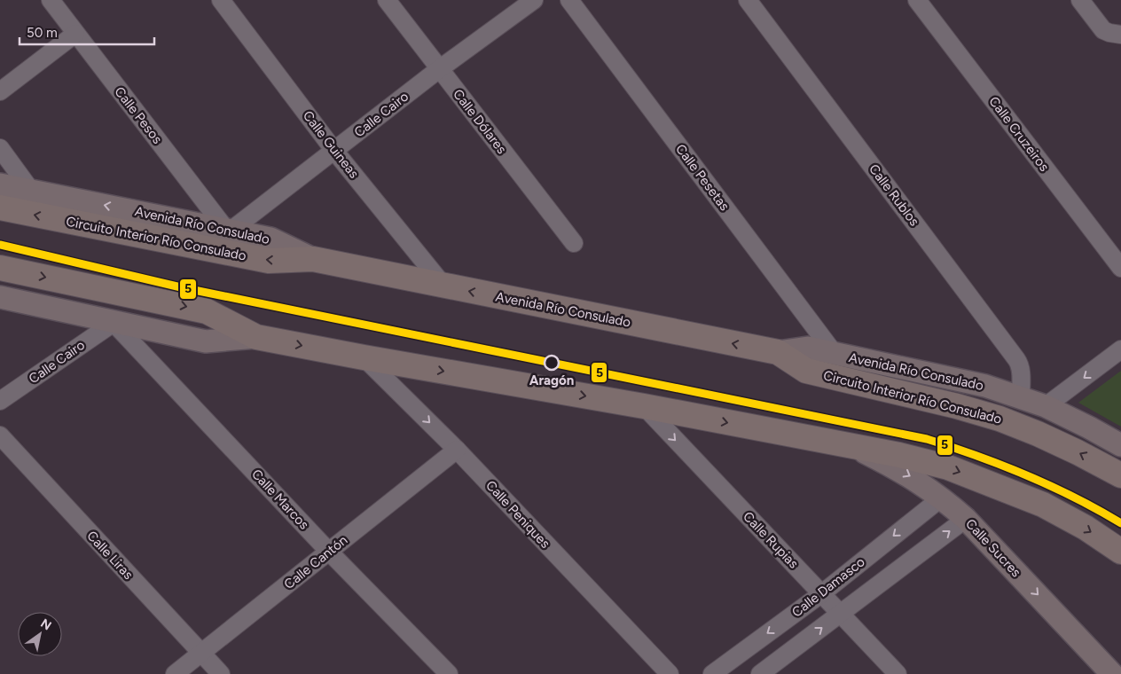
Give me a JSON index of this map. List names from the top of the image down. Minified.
{"streets":{"highway":["Avenida Río Consulado","Circuito Interior Río Consulado"],"main road":["Calle Sucres"],"street":["Calle Cairo","Calle Pesos","Calle Dólares","Calle Cruzeiros","Calle Guineas","Calle Pesetas","Calle Rublos","Calle Marcos","Calle Peniques","Calle Rupias","Calle Liras","Calle Cantón","Calle Damasco"]},"crossings":[["Calle Cairo","Calle Pesos"],["Calle Cairo","Calle Dólares"],["Calle Cairo","Calle Guineas"],["Calle Cairo","Avenida Río Consulado"],["Calle Cairo","Calle Marcos"],["Calle Pesos","Avenida Río Consulado"],["Calle Guineas","Avenida Río Consulado"],["Calle Pesetas","Avenida Río Consulado"],["Calle Rublos","Avenida Río Consulado"],["Avenida Río Consulado","Circuito Interior Río Consulado"],["Calle Marcos","Calle Cantón"],["Calle Peniques","Calle Cantón"],["Calle Rupias","Calle Damasco"],["Calle Sucres","Calle Damasco"],["Calle Liras","Calle Cantón"]],"one_way":["Calle Rupias","Calle Sucres"],"places":["Aragón"],"lines":["transit line 5"],"scale_bar":"50 m","north":"top right"}
